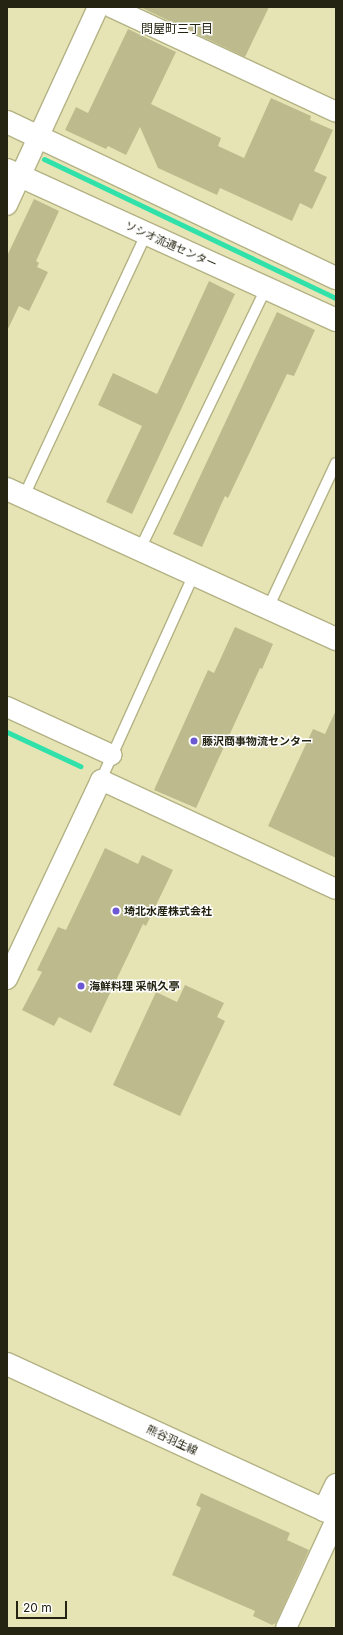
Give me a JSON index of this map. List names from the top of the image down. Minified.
{"streets":{"street":["ソシオ流通センター","熊谷羽生線"]},"districts":["問屋町三丁目"],"places":["藤沢商事物流センター","埼北水産株式会社","海鮮料理 采帆久亭"],"scale_bar":"20 m"}
